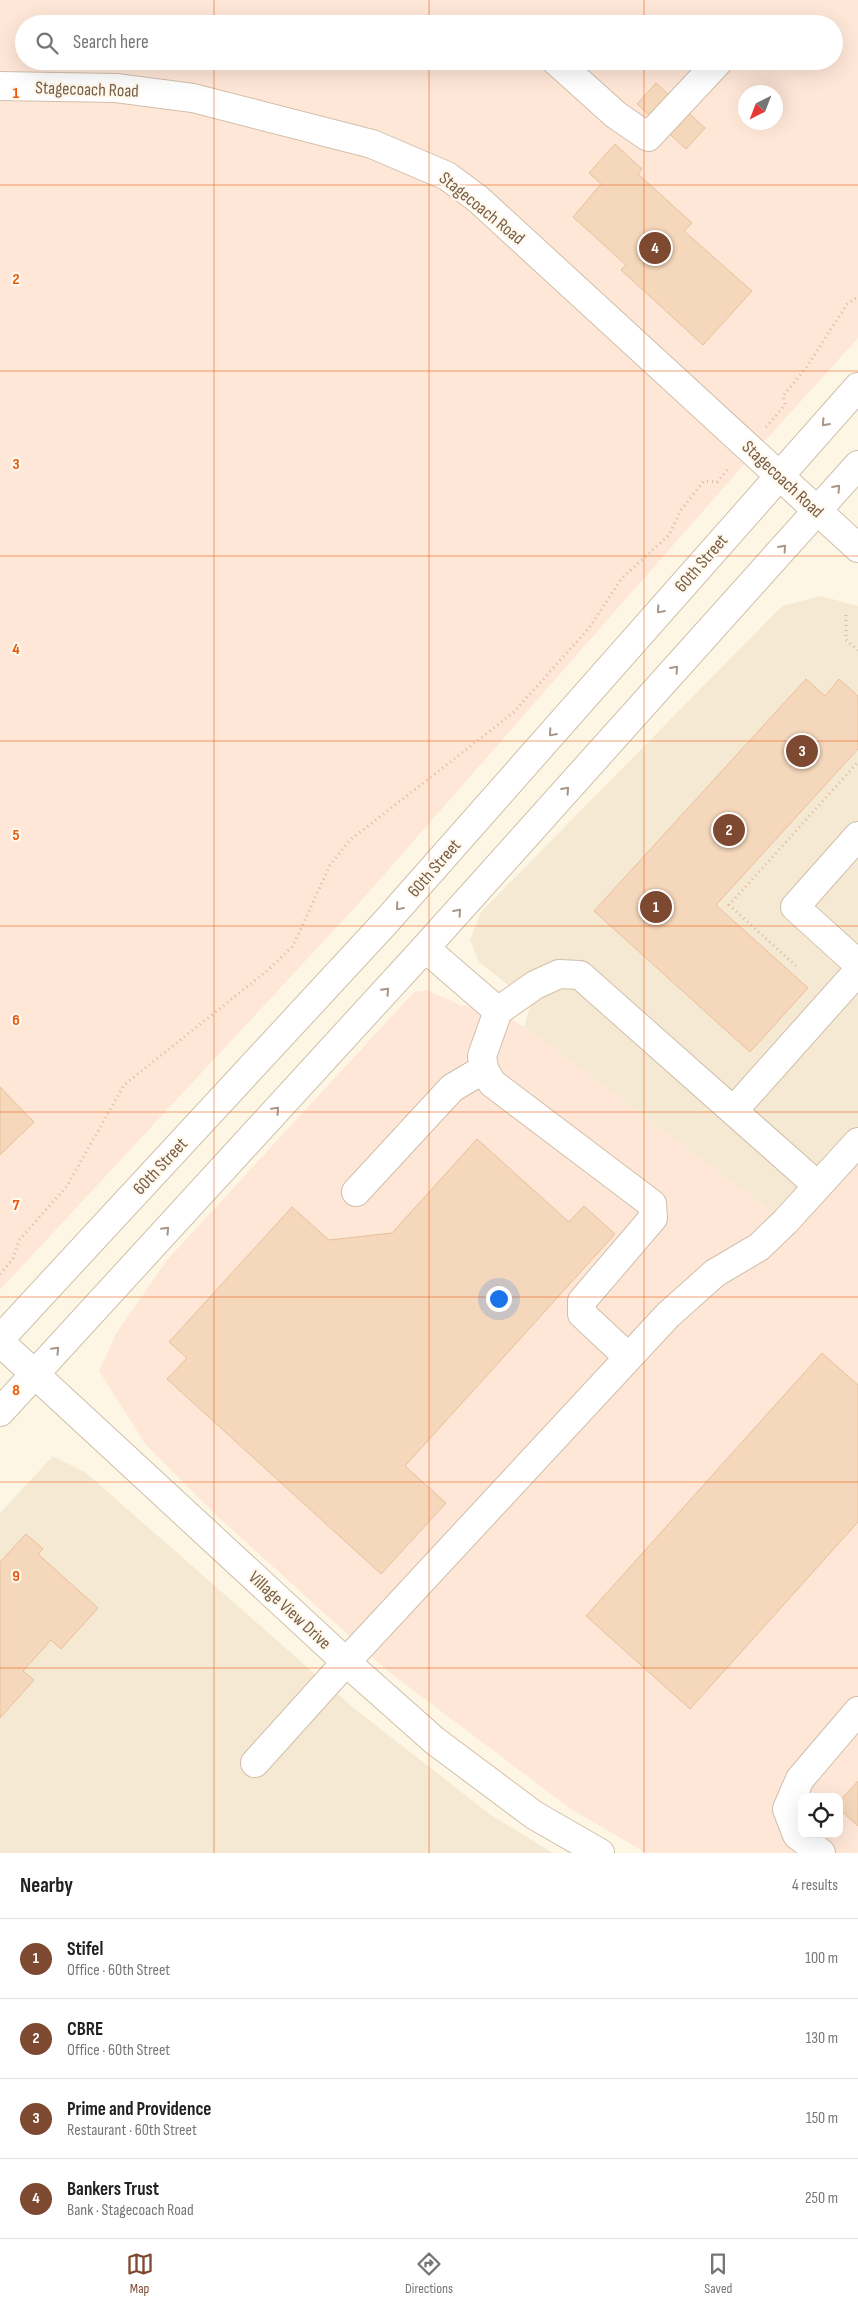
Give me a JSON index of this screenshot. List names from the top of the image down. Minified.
{"streets":{"street":["Stagecoach Road","60th Street","Village View Drive"]},"crossings":[["Stagecoach Road","60th Street"],["60th Street","Village View Drive"]],"north":"bottom left","page":{"search":"Search here","pins":["4","3","2","1"],"heading":["Nearby","4 results"],"list":[{"mark":"1","name":"Stifel","note":"Office · 60th Street","value":"100 m"},{"mark":"2","name":"CBRE","note":"Office · 60th Street","value":"130 m"},{"mark":"3","name":"Prime and Providence","note":"Restaurant · 60th Street","value":"150 m"},{"mark":"4","name":"Bankers Trust","note":"Bank · Stagecoach Road","value":"250 m"}],"nav":["Map","Directions","Saved"]},"grid":{"rows":["1","2","3","4","5","6","7","8","9"]}}
